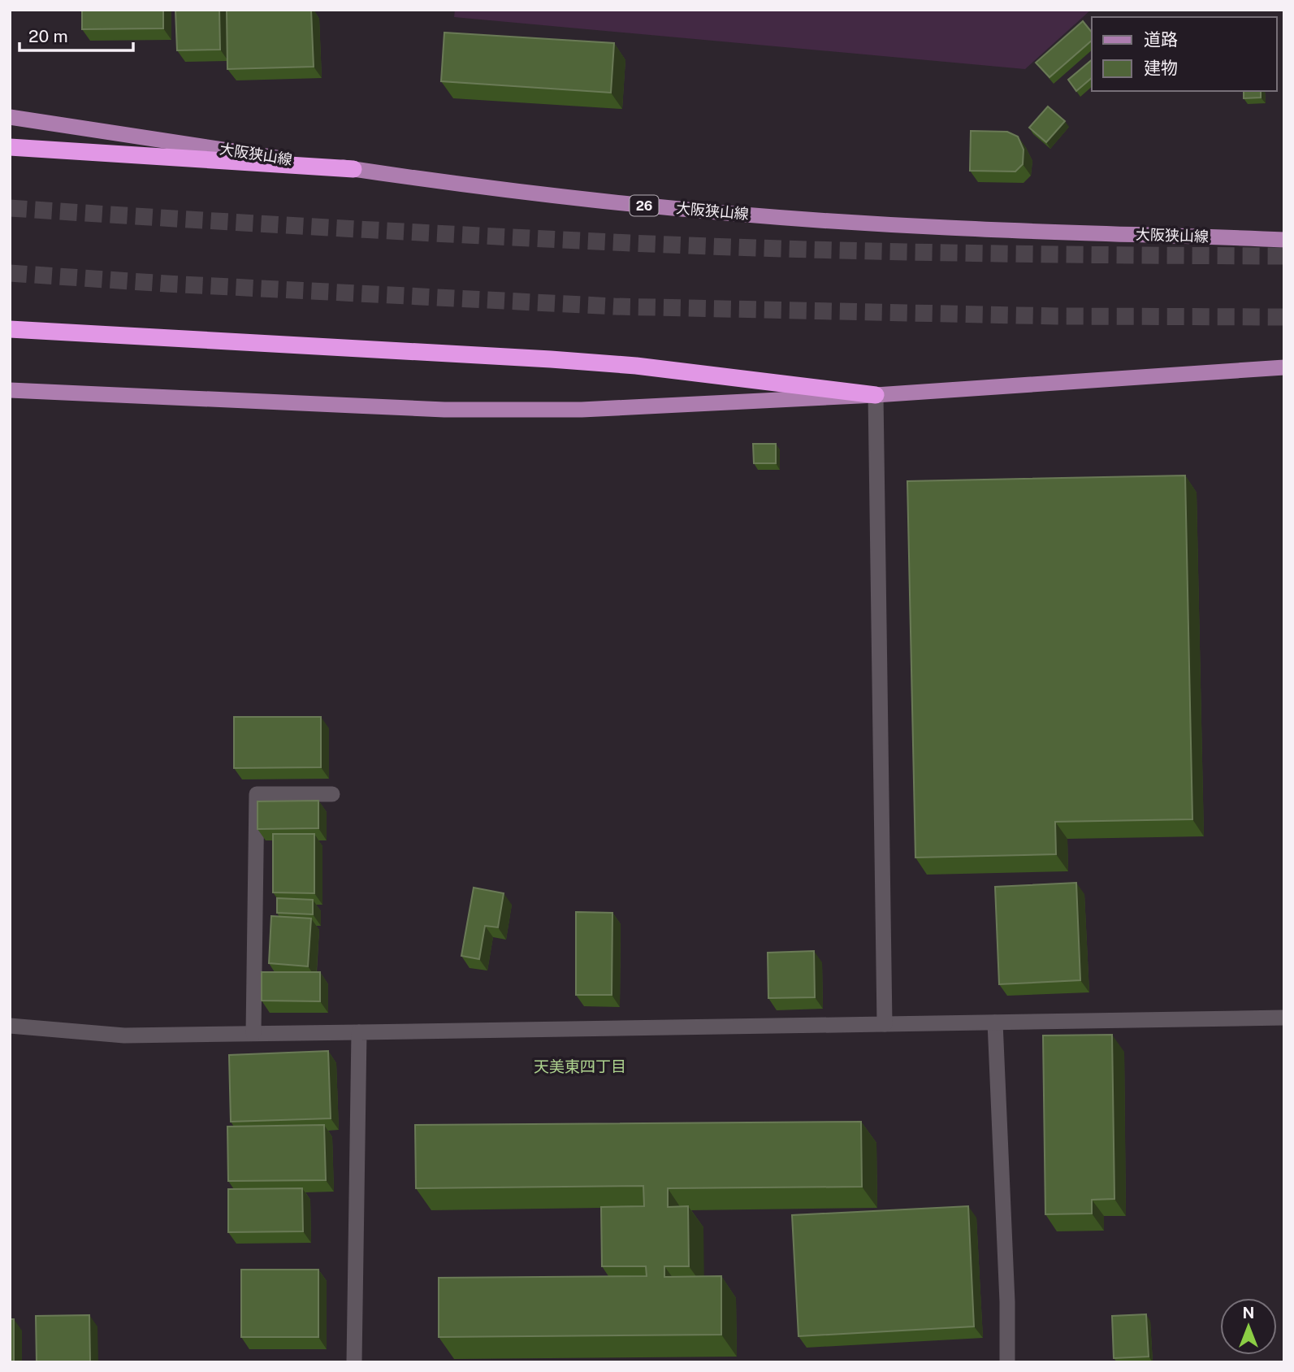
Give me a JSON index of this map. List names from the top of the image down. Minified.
{"streets":{"main road":["大阪狭山線","26"]},"districts":["天美東四丁目"],"legend":["道路","建物"],"scale_bar":"20 m","north":"top"}
